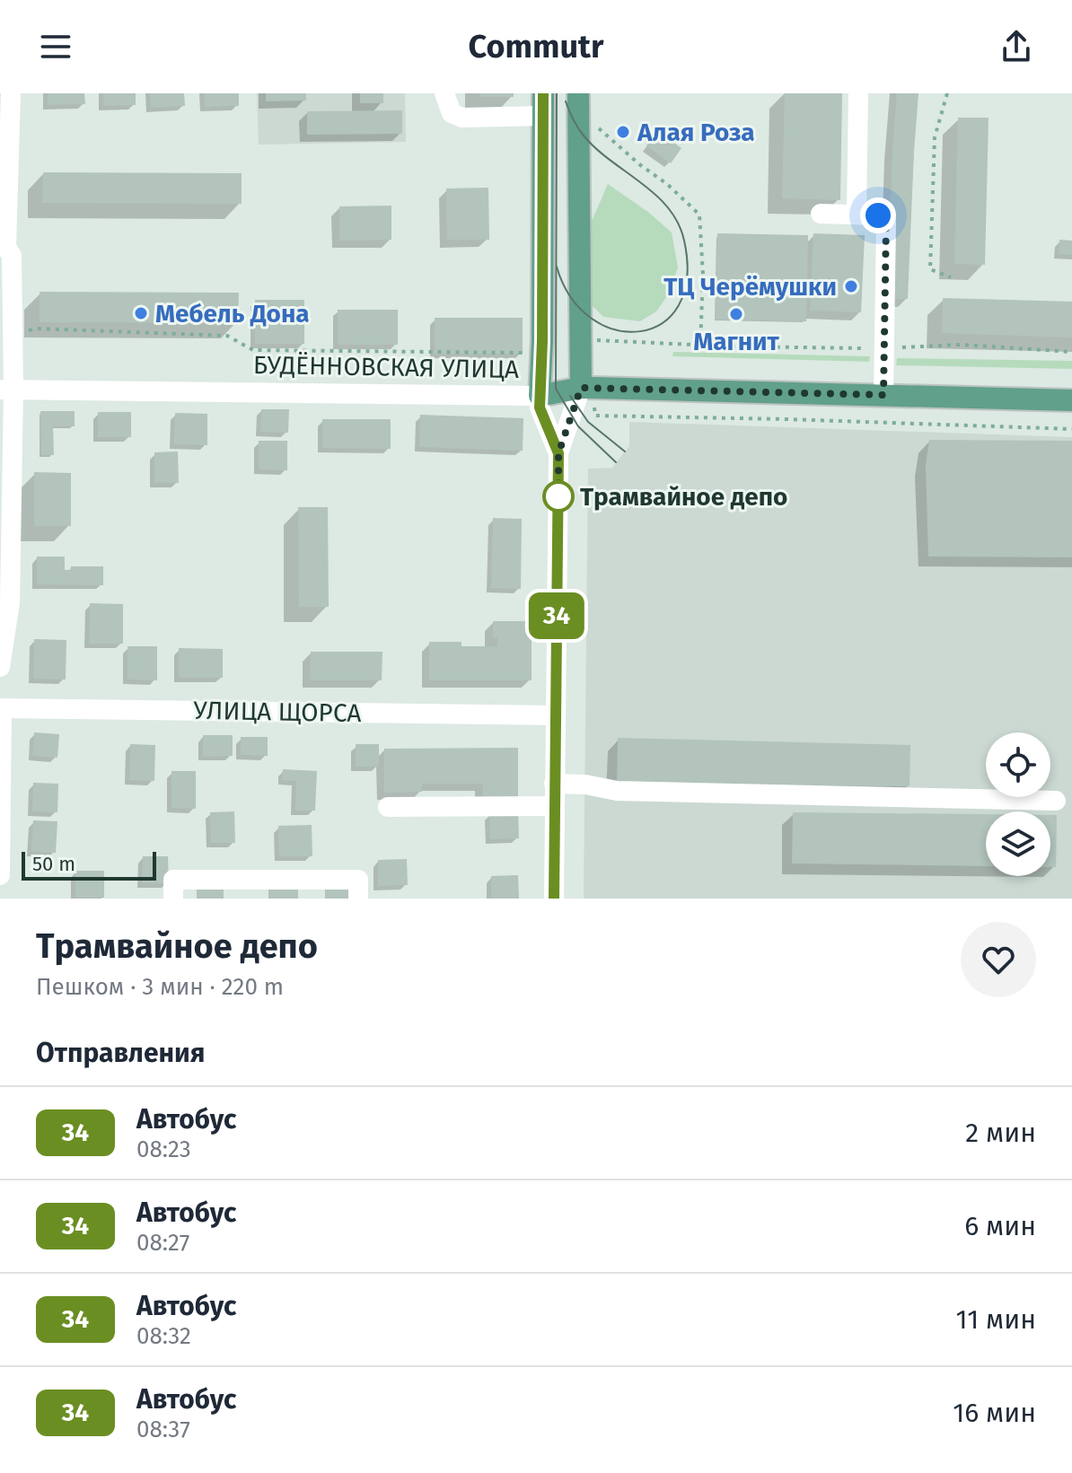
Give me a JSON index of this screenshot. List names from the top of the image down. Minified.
{"streets":{"main road":["БУДЁННОВСКАЯ УЛИЦА"],"street":["УЛИЦА ЩОРСА"]},"places":["Алая Роза","ТЦ Черёмушки","Мебель Дона","Магнит","Трамвайное депо"],"lines":["bus line 34"],"scale_bar":"50 m","page":{"header":"Commutr","on_map":"34","scale":"50 m","heading":[["Трамвайное депо","Пешком · 3 мин · 220 m"],"Отправления"],"list":[{"mark":"34","name":"Автобус","note":"08:23","value":"2 мин"},{"mark":"34","name":"Автобус","note":"08:27","value":"6 мин"},{"mark":"34","name":"Автобус","note":"08:32","value":"11 мин"},{"mark":"34","name":"Автобус","note":"08:37","value":"16 мин"}]}}
